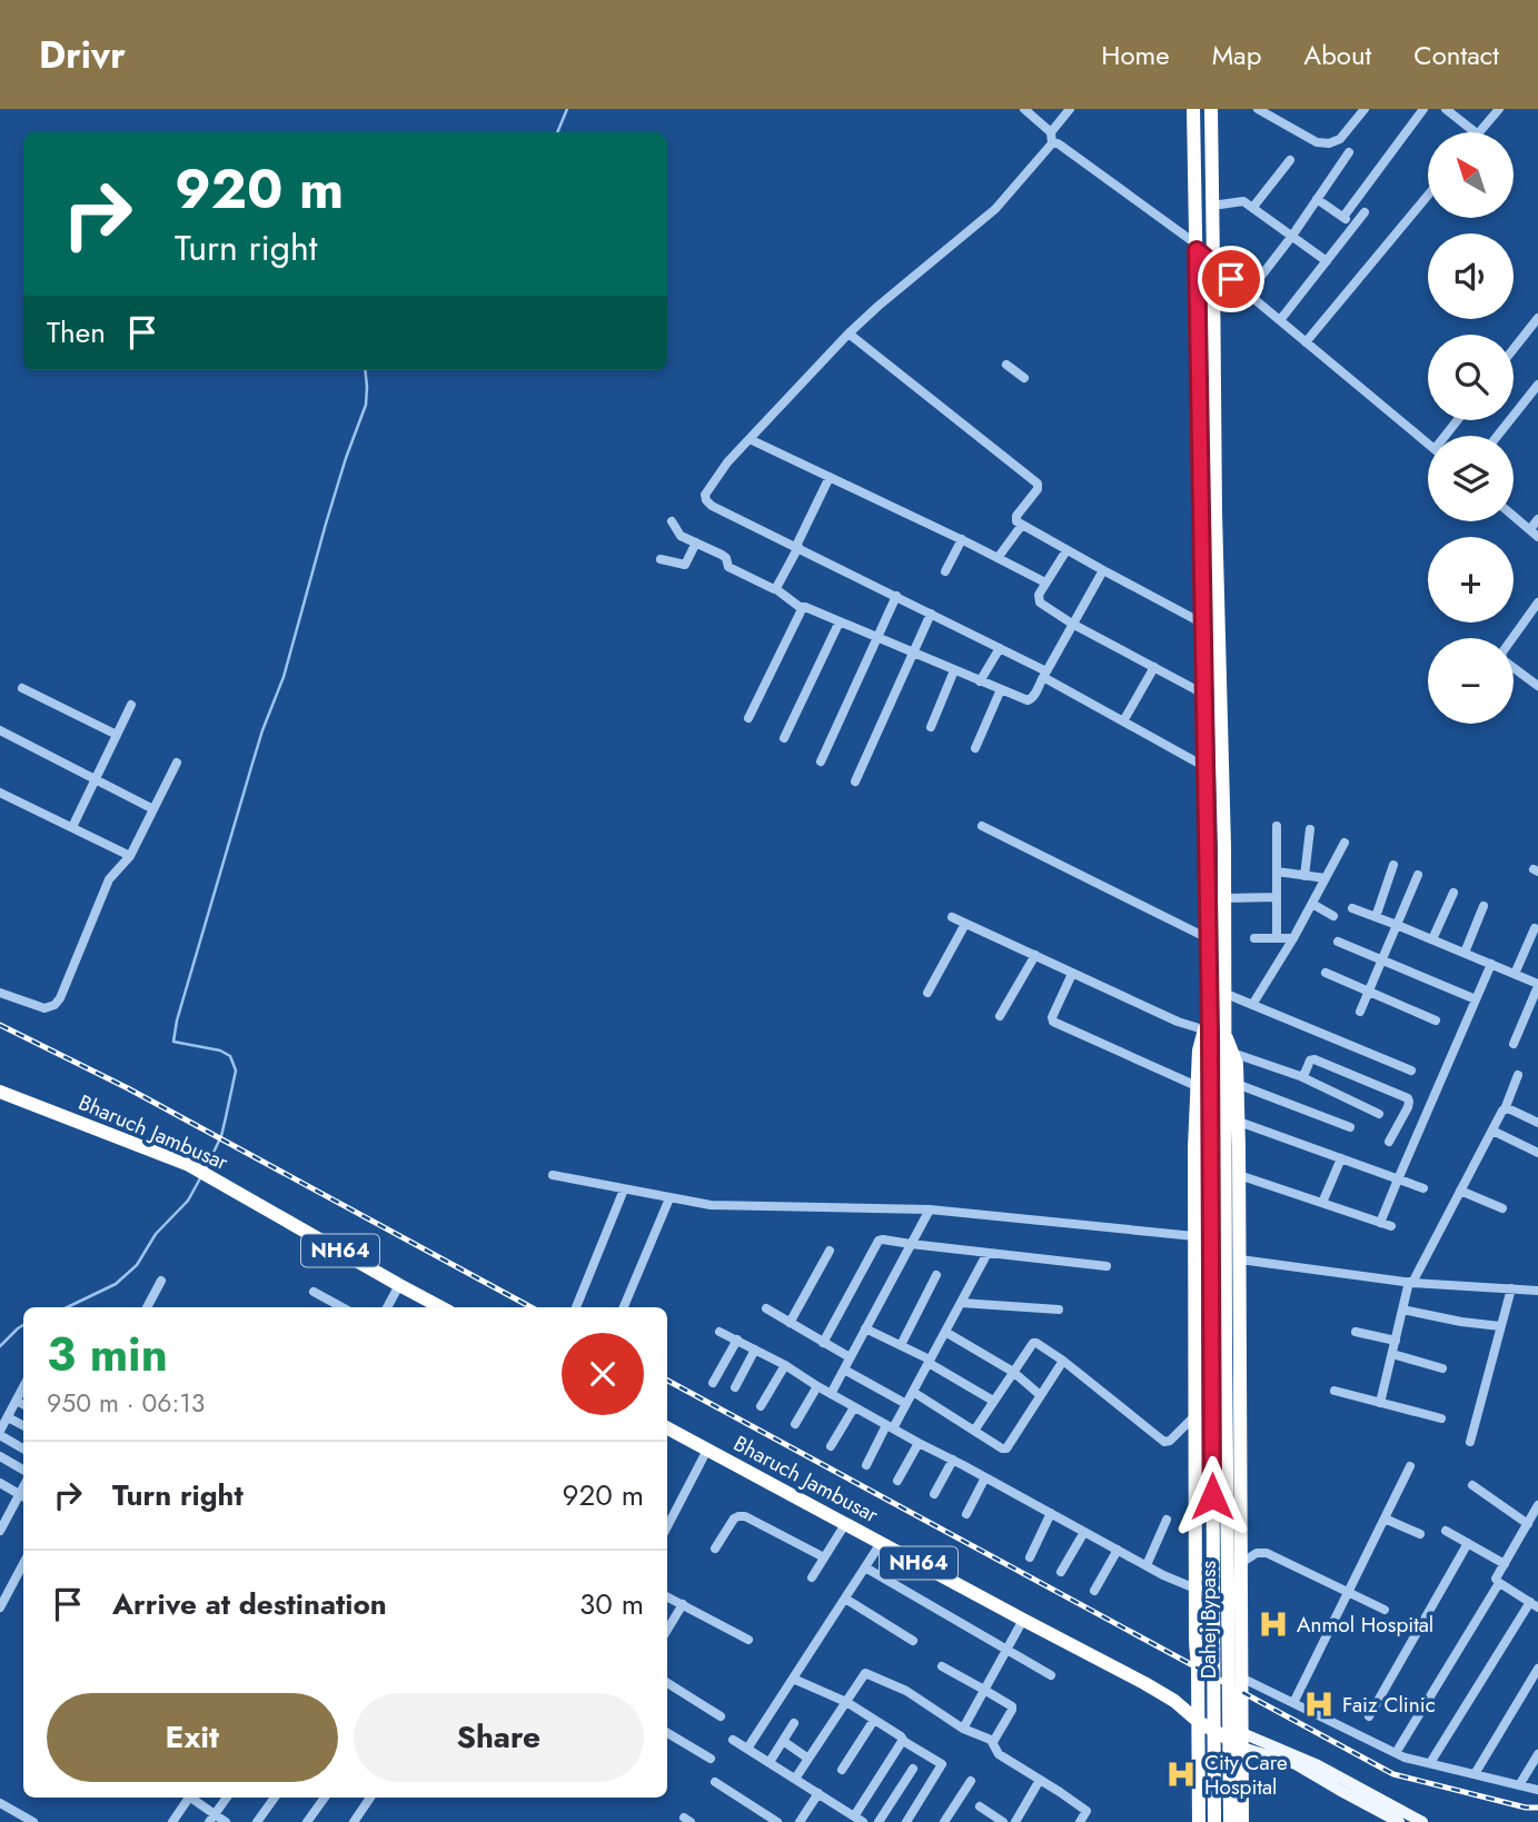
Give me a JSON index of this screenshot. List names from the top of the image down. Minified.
{"streets":{"highway":["Bharuch Jambusar","NH64","Dahej Bypass"]},"places":{"hospital":["Anmol Hospital","Faiz Clinic","City Care Hospital"]},"north":"top left","page":{"header":"Drivr","nav":["Home","Map","About","Contact"],"map_buttons":["+","−"],"turn":["920 m","Turn right"],"then":"Then","heading":["3 min","950 m · 06:13"],"list":[{"name":"Turn right","value":"920 m"},{"name":"Arrive at destination","value":"30 m"}],"buttons":["Exit","Share"]}}
